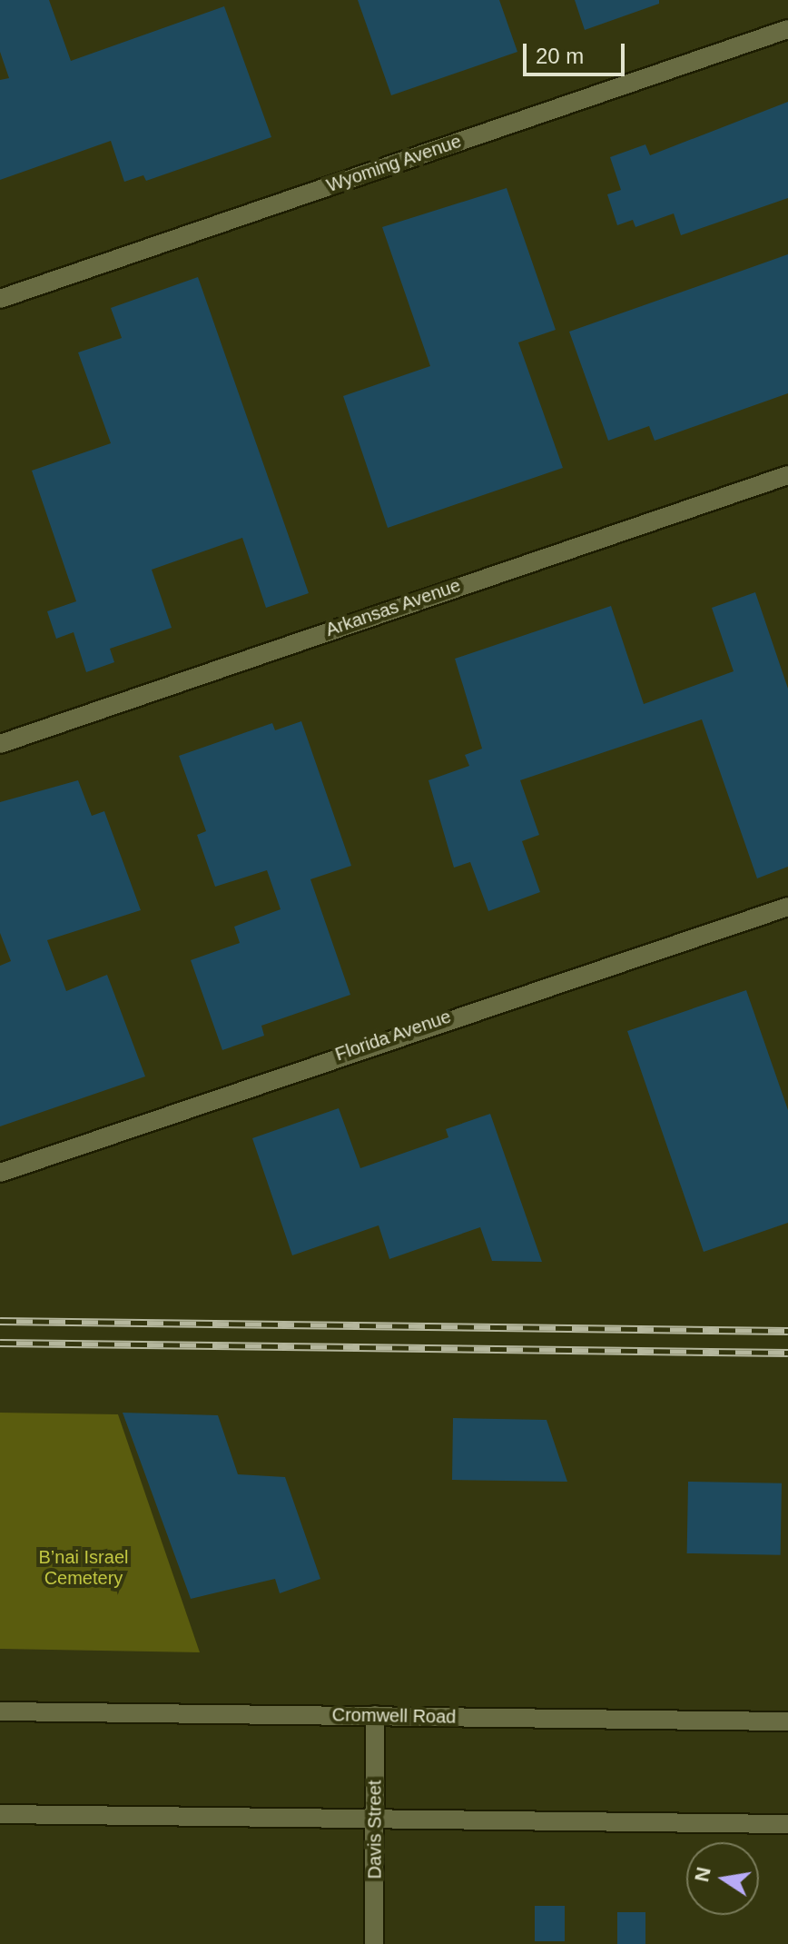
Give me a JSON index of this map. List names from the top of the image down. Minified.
{"streets":{"street":["Wyoming Avenue","Arkansas Avenue","Florida Avenue","Cromwell Road","Davis Street"]},"crossings":[["Cromwell Road","Davis Street"]],"parks":["B’nai Israel Cemetery"],"scale_bar":"20 m","north":"left"}
